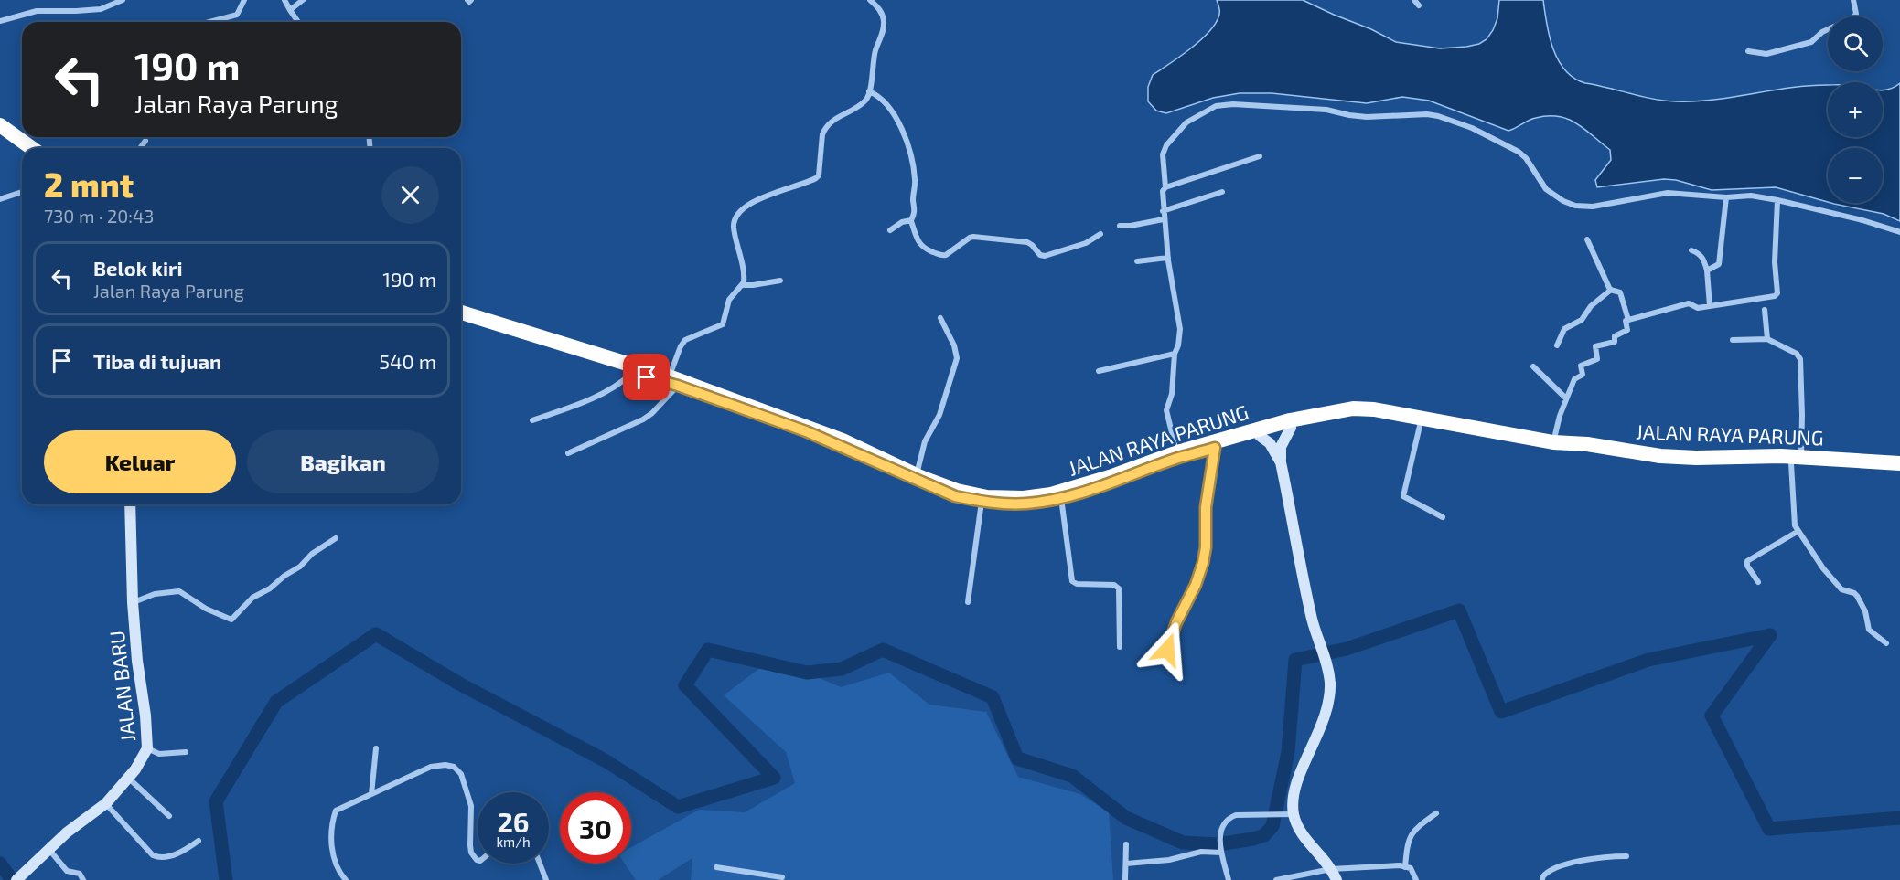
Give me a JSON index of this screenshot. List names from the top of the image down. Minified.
{"streets":{"highway":["JALAN RAYA PARUNG"],"street":["JALAN BARU"]},"page":{"map_buttons":["+","−"],"turn":["190 m","Jalan Raya Parung"],"heading":["2 mnt","730 m · 20:43"],"list":[{"name":"Belok kiri","note":"Jalan Raya Parung","value":"190 m"},{"name":"Tiba di tujuan","value":"540 m"}],"buttons":["Keluar","Bagikan"],"speed":"26 km/h","limit":"30"}}
